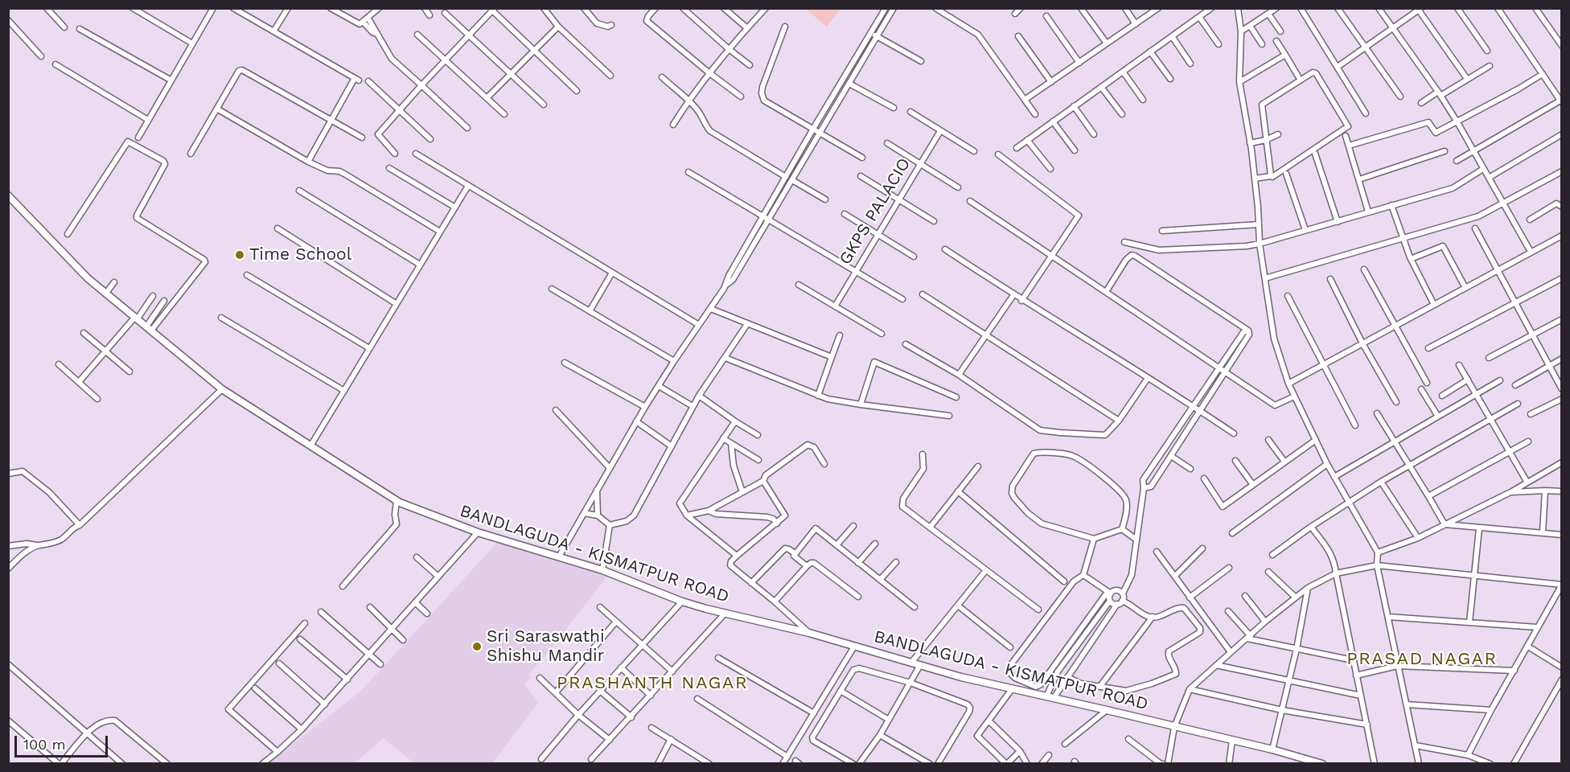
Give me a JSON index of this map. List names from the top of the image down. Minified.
{"streets":{"street":["GKPS PALACIO","BANDLAGUDA - KISMATPUR ROAD"]},"districts":["PRASAD NAGAR","PRASHANTH NAGAR"],"places":["Time School","Sri Saraswathi Shishu Mandir"],"scale_bar":"100 m"}
